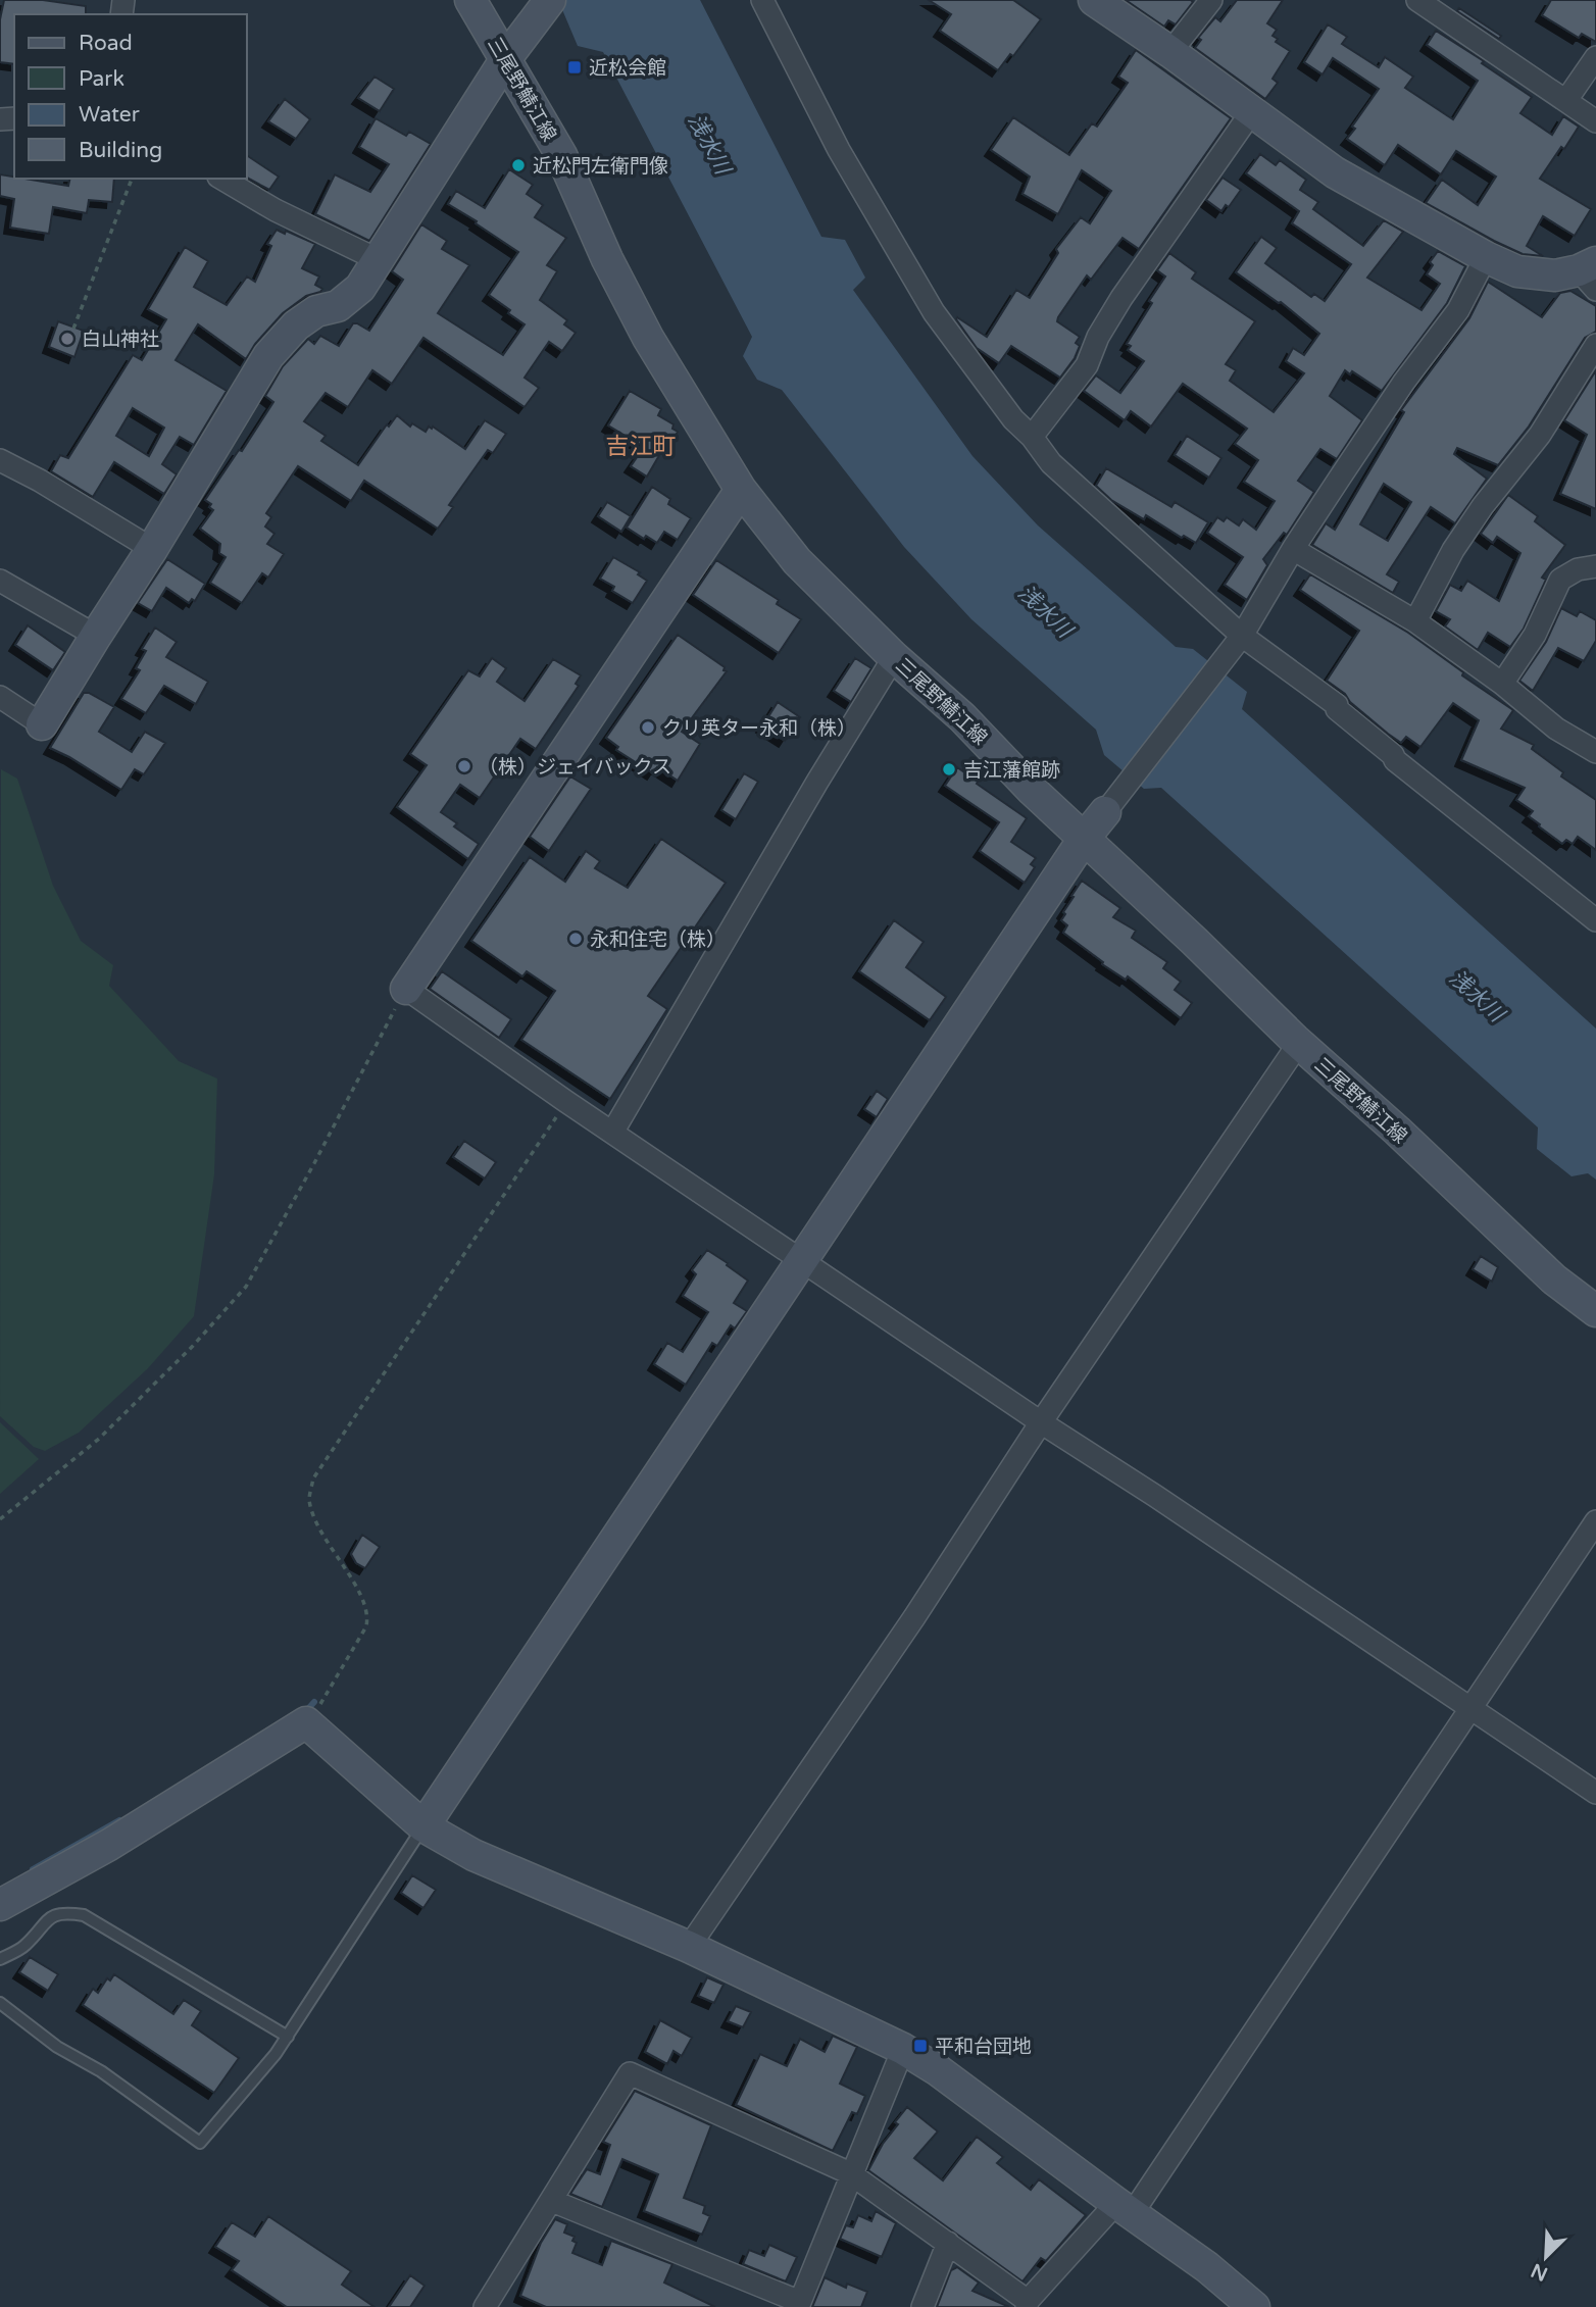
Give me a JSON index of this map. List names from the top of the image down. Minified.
{"streets":{"street":["三尾野鯖江線"]},"districts":["吉江町"],"water":["浅水川"],"places":{"transit":["近松会館","平和台団地"],"other":["近松門左衛門像","白山神社","クリ英ター永和（株）","（株）ジェイバックス","吉江藩館跡","永和住宅（株）"]},"legend":["Road","Park","Water","Building"],"north":"bottom left"}
